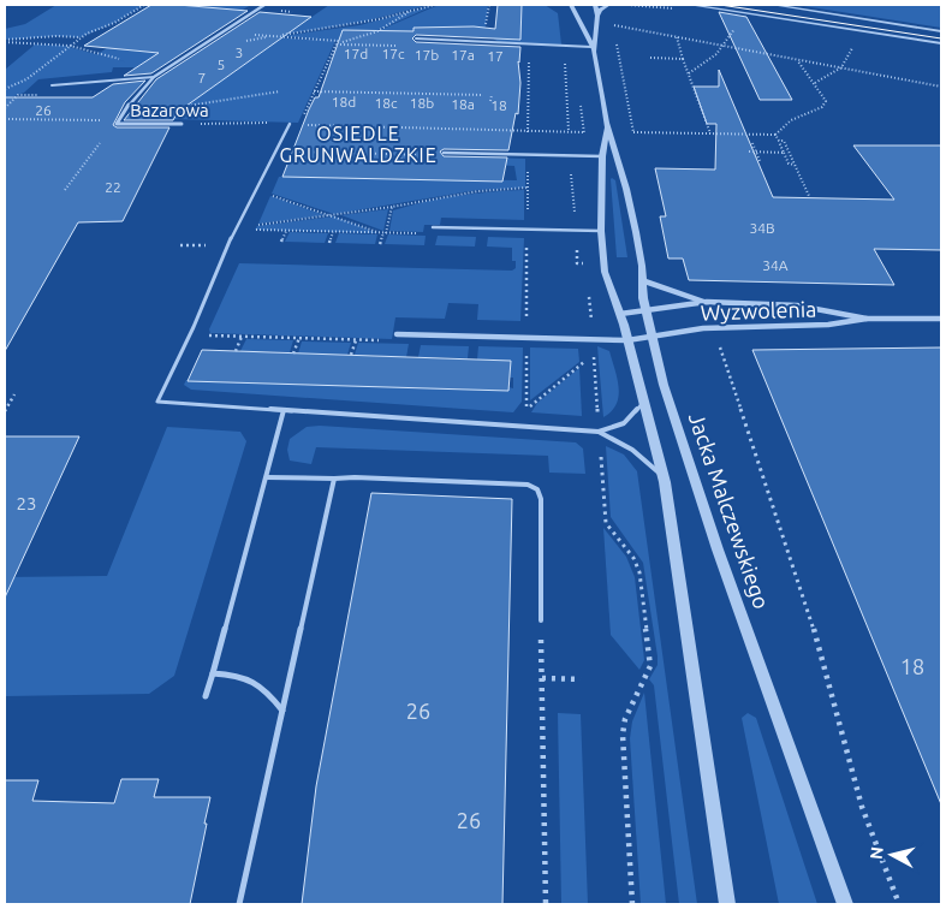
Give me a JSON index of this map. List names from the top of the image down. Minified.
{"streets":{"street":["Bazarowa","Wyzwolenia","Jacka Malczewskiego"]},"crossings":[["Wyzwolenia","Jacka Malczewskiego"]],"districts":["OSIEDLE GRUNWALDZKIE"],"house_numbers":["3","17d","17c","17b","17a","17","5","7","18d","18c","18b","18a","18","26","22","34B","34A","23","18","26","26"],"north":"left"}
